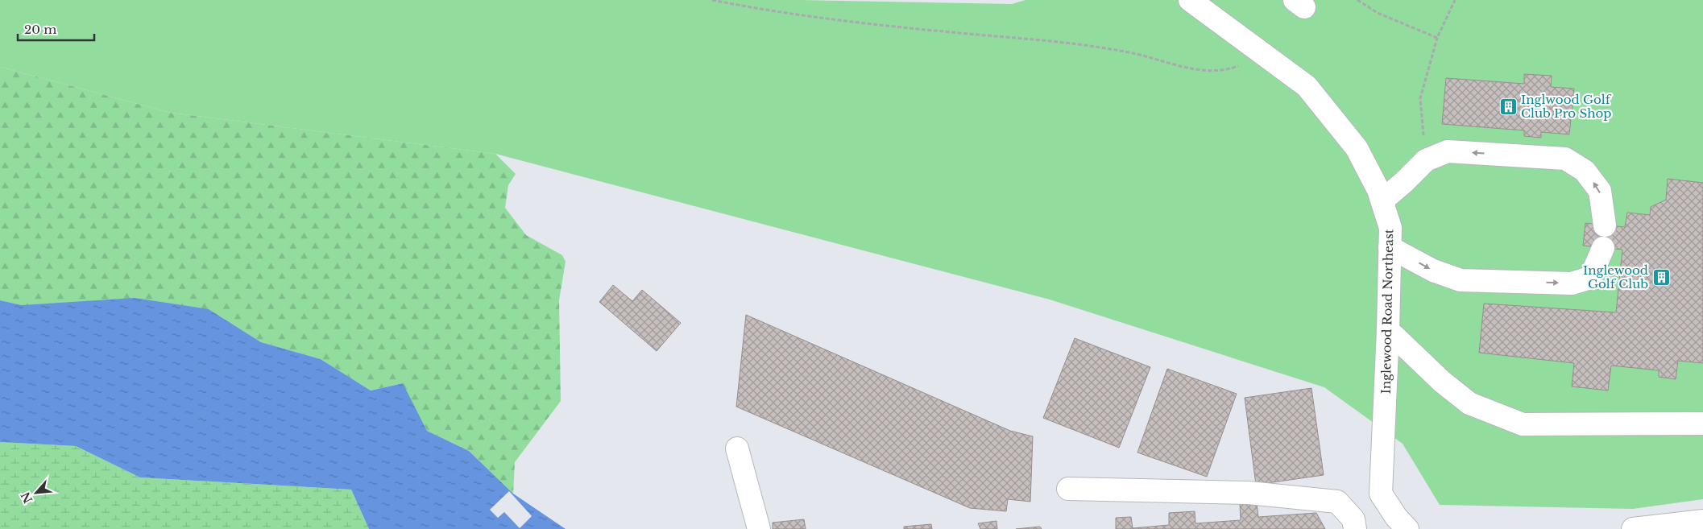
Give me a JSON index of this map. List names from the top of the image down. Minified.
{"streets":{"street":["Inglewood Road Northeast"]},"places":{"building":["Inglwood Golf Club Pro Shop","Inglewood Golf Club"]},"scale_bar":"20 m","north":"bottom left"}
